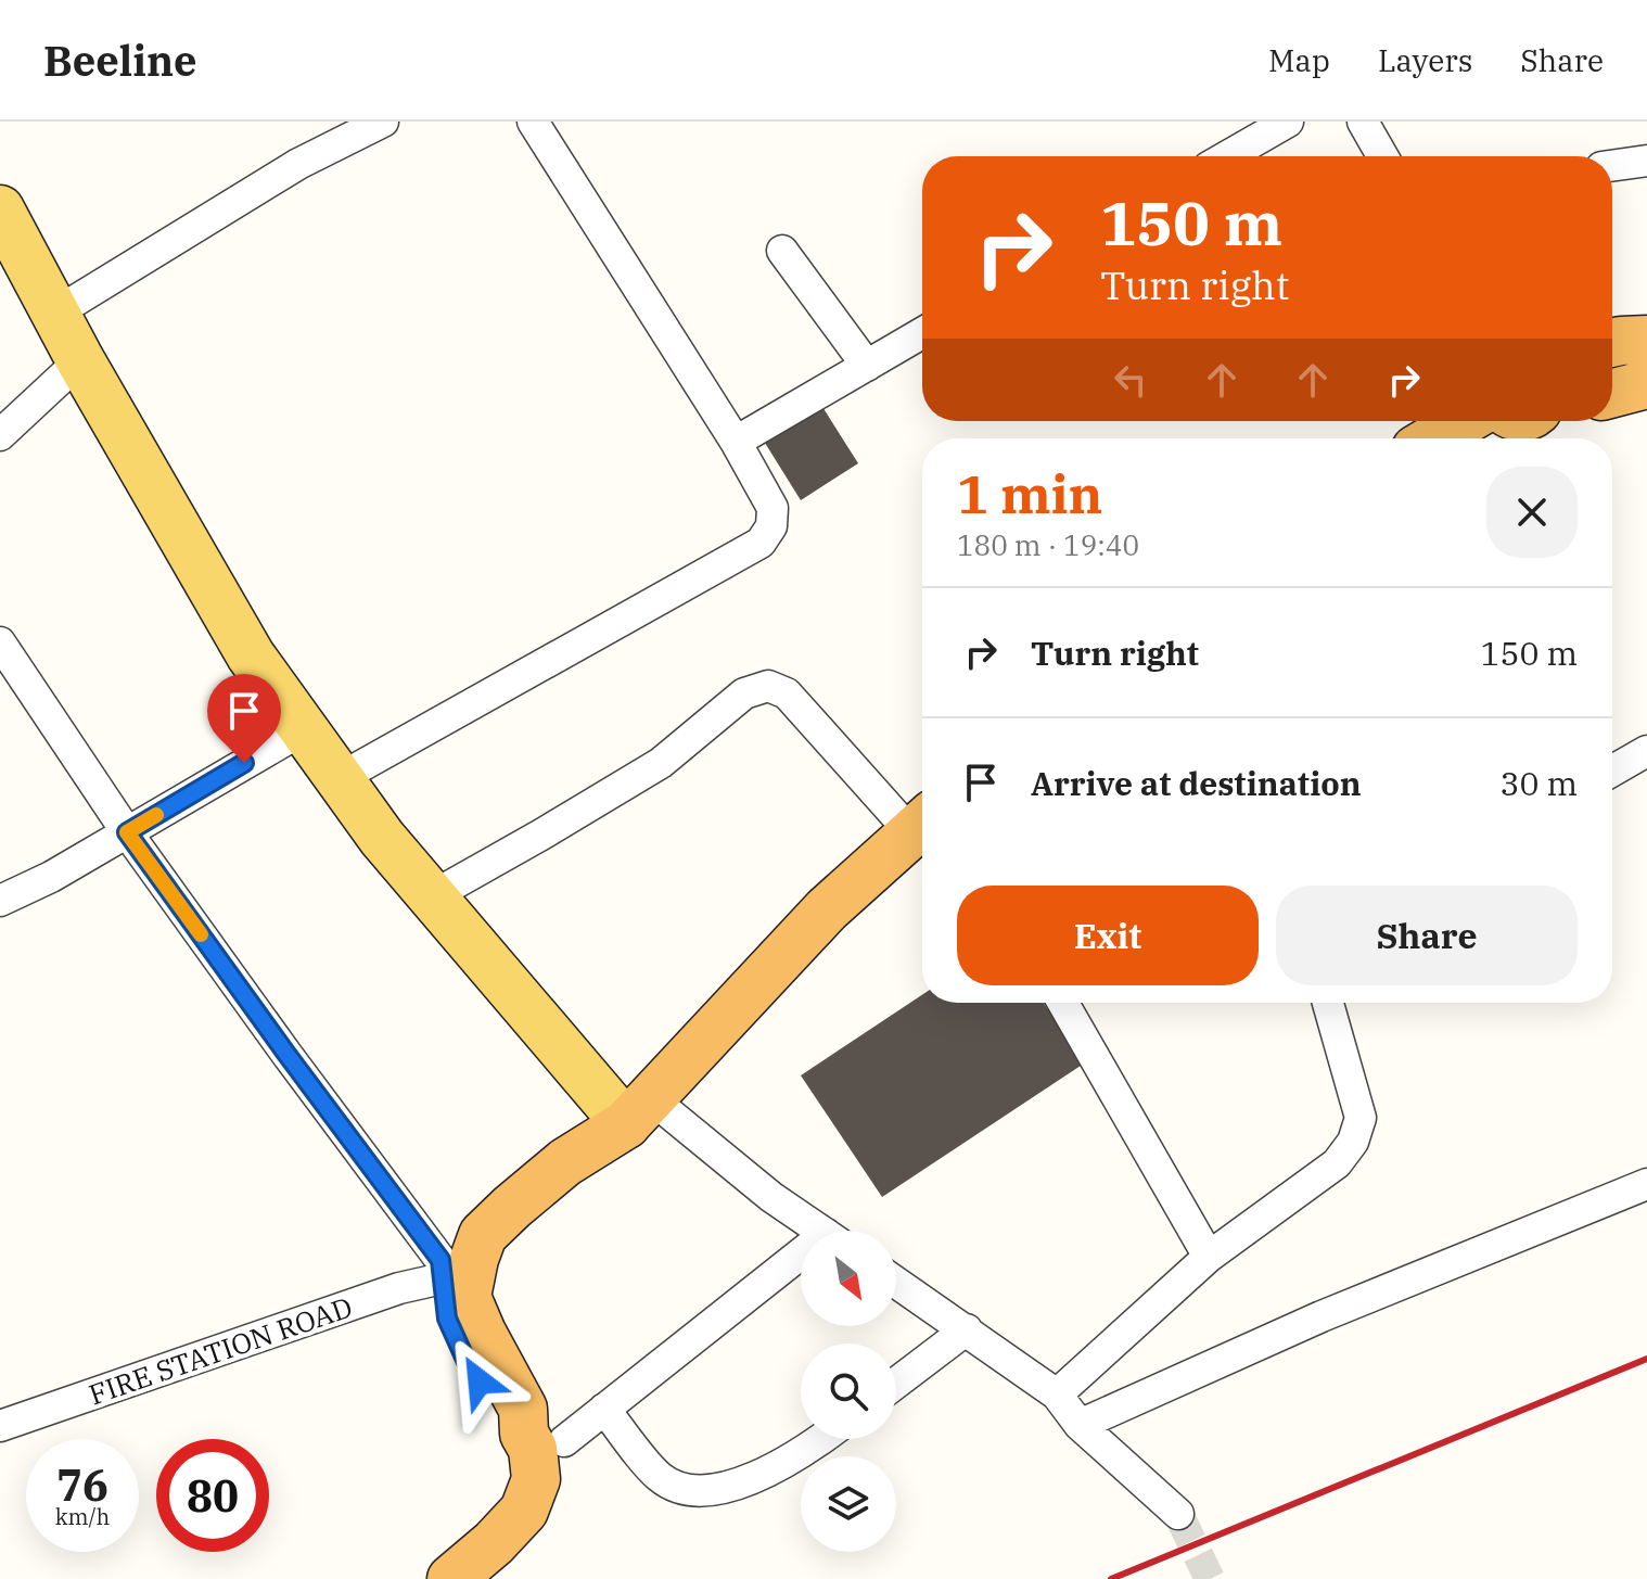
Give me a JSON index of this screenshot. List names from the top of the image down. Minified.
{"streets":{"street":["FIRE STATION ROAD"]},"north":"bottom right","page":{"header":"Beeline","nav":["Map","Layers","Share"],"turn":["150 m","Turn right"],"heading":["1 min","180 m · 19:40"],"list":[{"name":"Turn right","value":"150 m"},{"name":"Arrive at destination","value":"30 m"}],"buttons":["Exit","Share"],"speed":"76 km/h","limit":"80"}}
